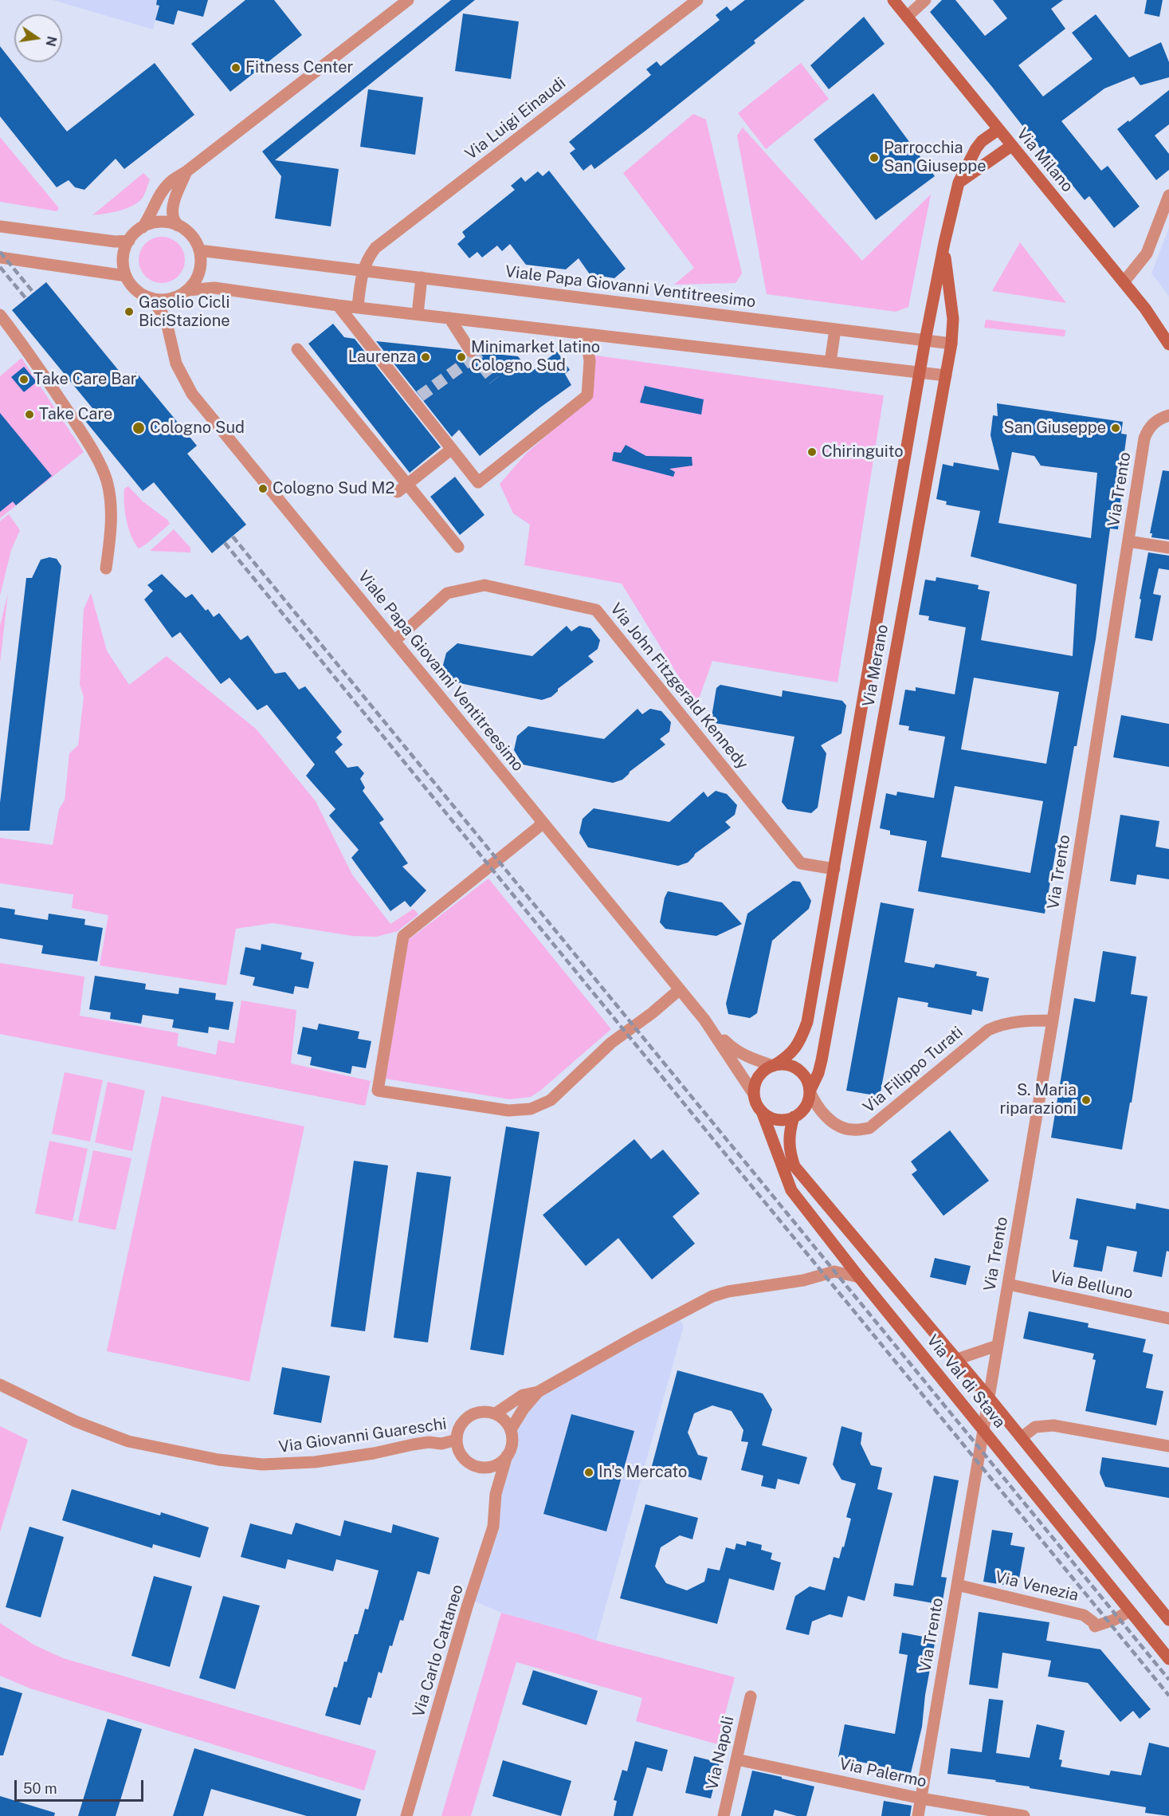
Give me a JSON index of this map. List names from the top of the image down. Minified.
{"streets":{"street":["Via Luigi Einaudi","Via Milano","Viale Papa Giovanni Ventitreesimo","Via Trento","Via Merano","Via John Fitzgerald Kennedy","Via Filippo Turati","Via Belluno","Via Val di Stava","Via Giovanni Guareschi","Via Venezia","Via Carlo Cattaneo","Via Napoli","Via Palermo"]},"crossings":[["Via Luigi Einaudi","Viale Papa Giovanni Ventitreesimo"],["Via Milano","Via Merano"],["Viale Papa Giovanni Ventitreesimo","Via Merano"],["Viale Papa Giovanni Ventitreesimo","Via John Fitzgerald Kennedy"],["Viale Papa Giovanni Ventitreesimo","Via Filippo Turati"],["Viale Papa Giovanni Ventitreesimo","Via Val di Stava"],["Via Trento","Via Filippo Turati"],["Via Trento","Via Belluno"],["Via Trento","Via Val di Stava"],["Via Trento","Via Venezia"],["Via Trento","Via Palermo"],["Via Merano","Via John Fitzgerald Kennedy"],["Via Merano","Via Filippo Turati"],["Via Merano","Via Val di Stava"],["Via Filippo Turati","Via Val di Stava"],["Via Val di Stava","Via Venezia"],["Via Giovanni Guareschi","Via Carlo Cattaneo"],["Via Napoli","Via Palermo"]],"places":["Fitness Center","Parrocchia San Giuseppe","Gasolio Cicli BiciStazione","Laurenza","Minimarket latino Cologno Sud","Take Care Bar","Take Care","Cologno Sud","San Giuseppe","Chiringuito","Cologno Sud M2","S. Maria riparazioni","In's Mercato"],"scale_bar":"50 m","north":"right"}
